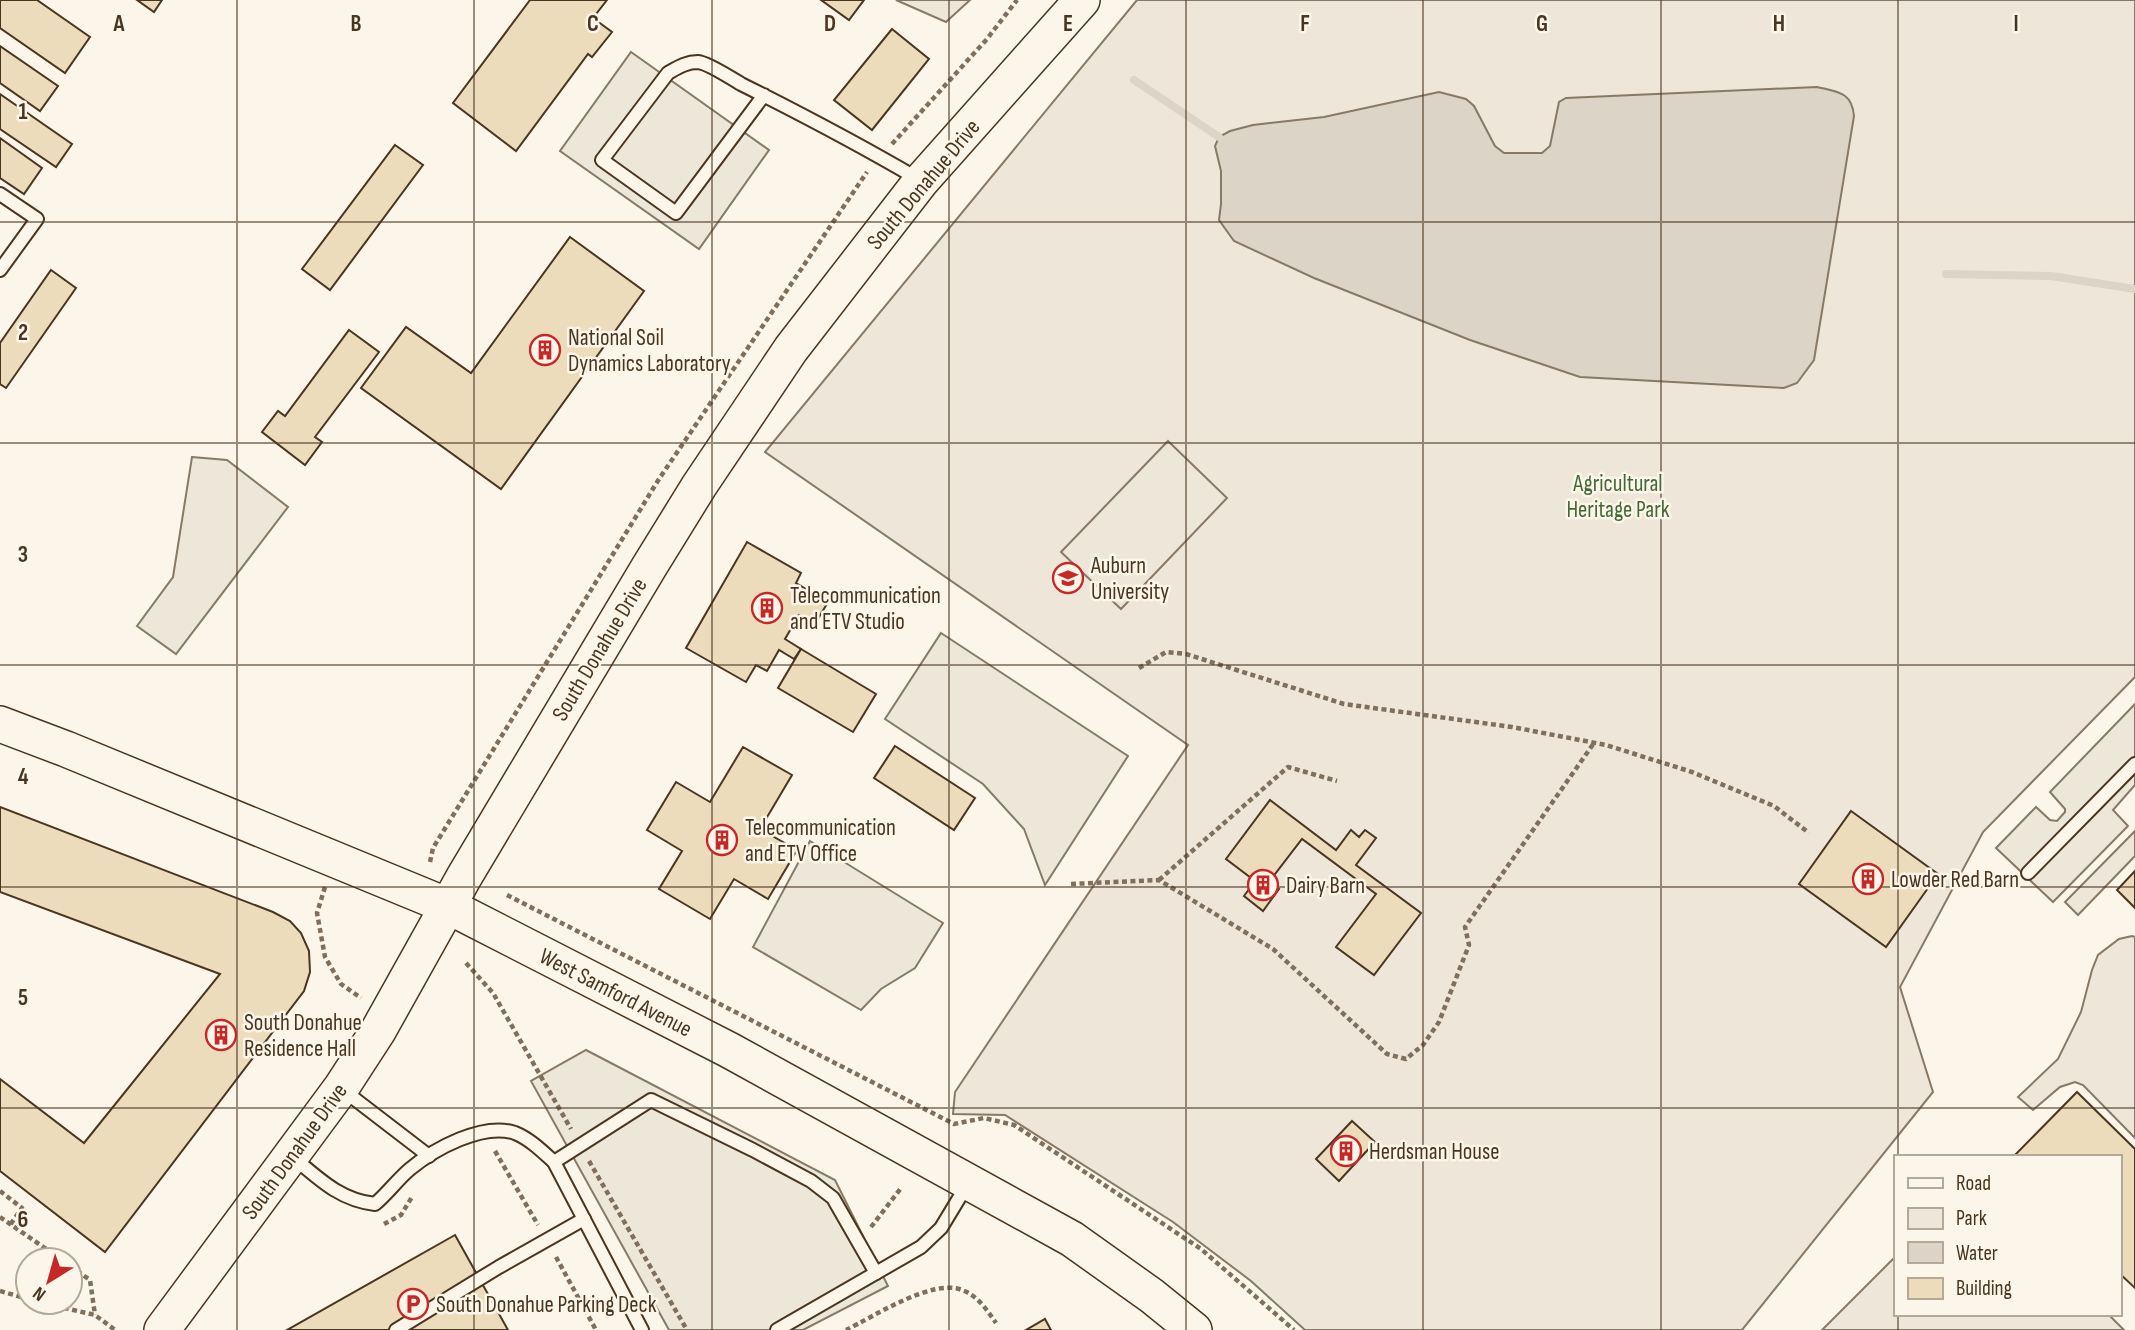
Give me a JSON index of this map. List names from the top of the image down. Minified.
{"streets":{"street":["South Donahue Drive","West Samford Avenue"]},"crossings":[["South Donahue Drive","West Samford Avenue"]],"parks":["Agricultural Heritage Park"],"places":{"building":["National Soil Dynamics Laboratory","Telecommunication and ETV Studio","Telecommunication and ETV Office","Lowder Red Barn","Dairy Barn","South Donahue Residence Hall","Herdsman House"],"school or university":["Auburn University"],"parking":["South Donahue Parking Deck"]},"legend":["Road","Park","Water","Building"],"north":"bottom left","grid":{"columns":["A","B","C","D","E","F","G","H","I"],"rows":["1","2","3","4","5","6"]}}
